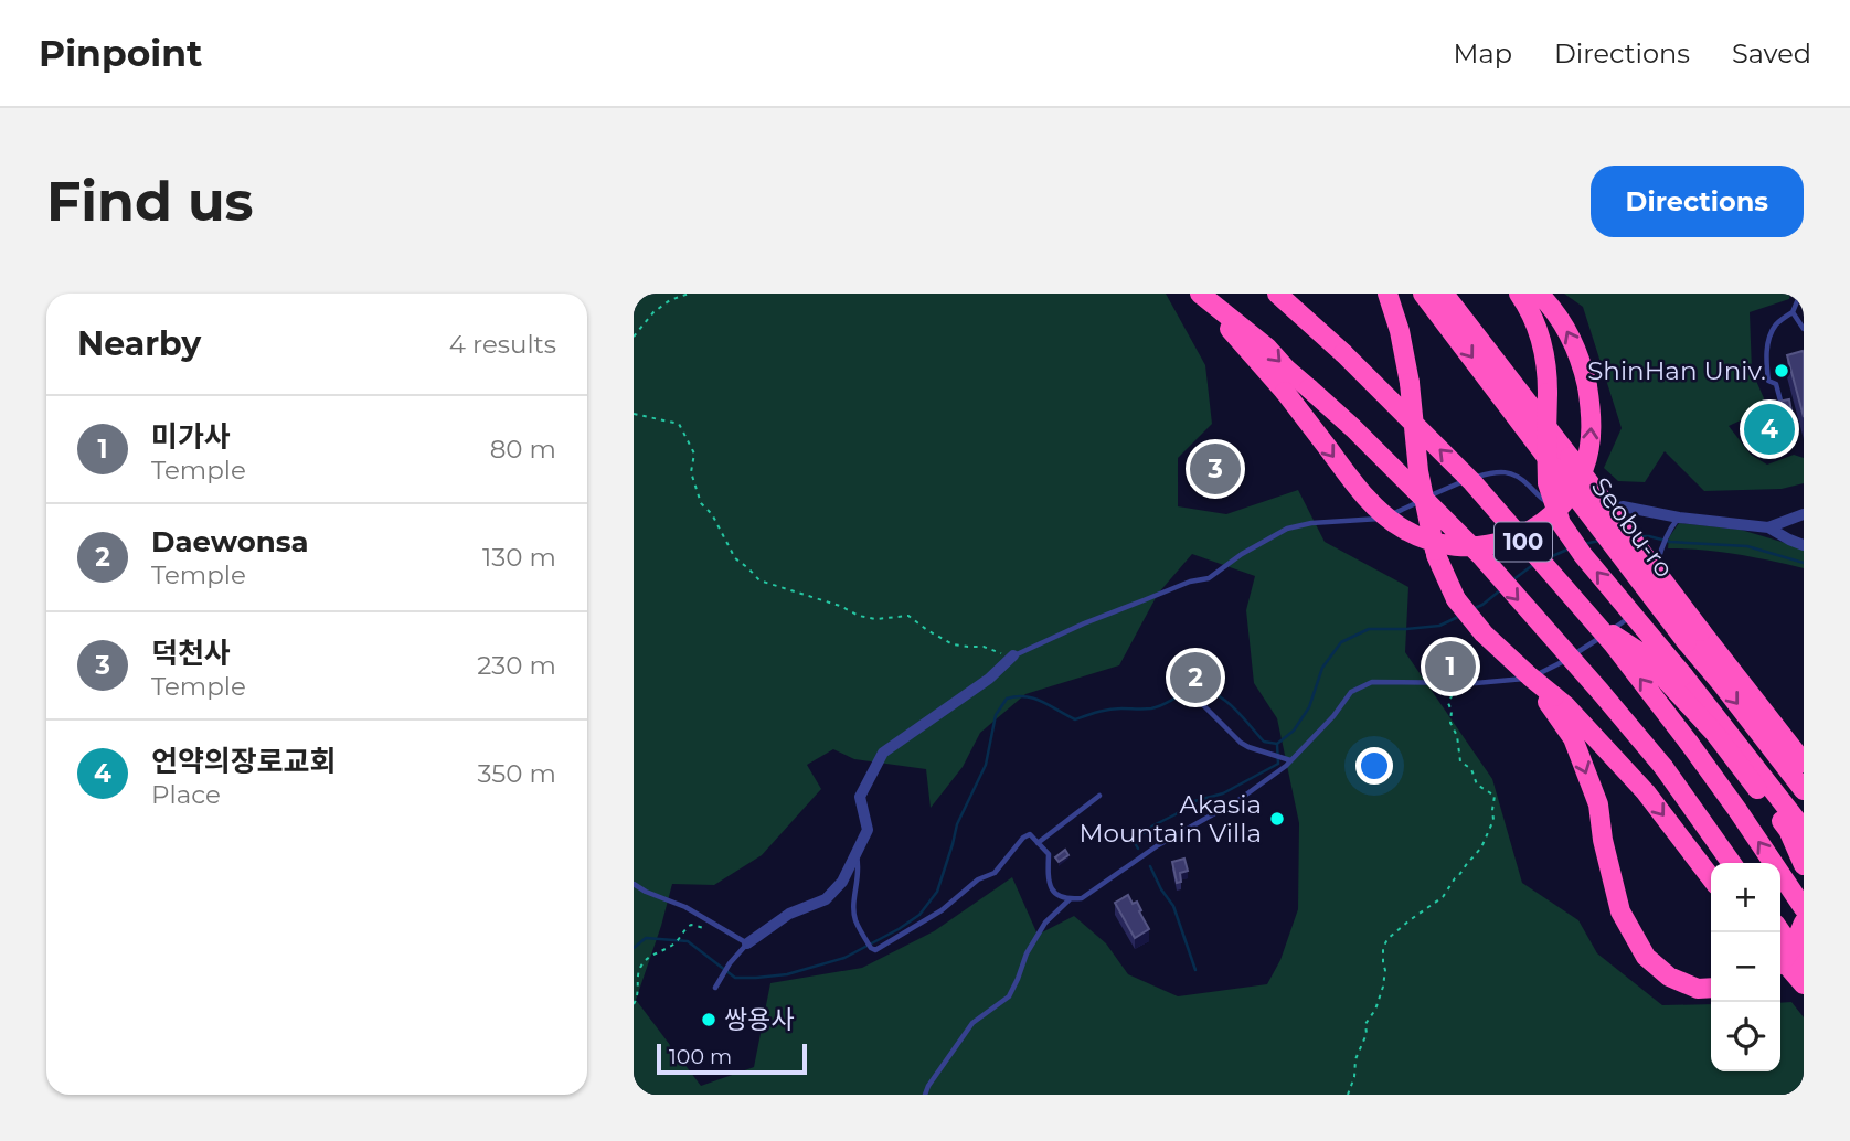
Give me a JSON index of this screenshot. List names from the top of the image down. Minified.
{"streets":{"highway":["Seobu-ro","100"]},"places":["ShinHan Univ.","Akasia Mountain Villa","쌍용사"],"scale_bar":"100 m","page":{"header":"Pinpoint","nav":["Map","Directions","Saved"],"buttons":"Directions","title":"Find us","heading":["Nearby","4 results"],"list":[{"mark":"1","name":"미가사","note":"Temple","value":"80 m"},{"mark":"2","name":"Daewonsa","note":"Temple","value":"130 m"},{"mark":"3","name":"덕천사","note":"Temple","value":"230 m"},{"mark":"4","name":"언약의장로교회","note":"Place","value":"350 m"}],"pins":["4","3","1","2"],"map_buttons":["+","−"],"scale":"100 m"}}
